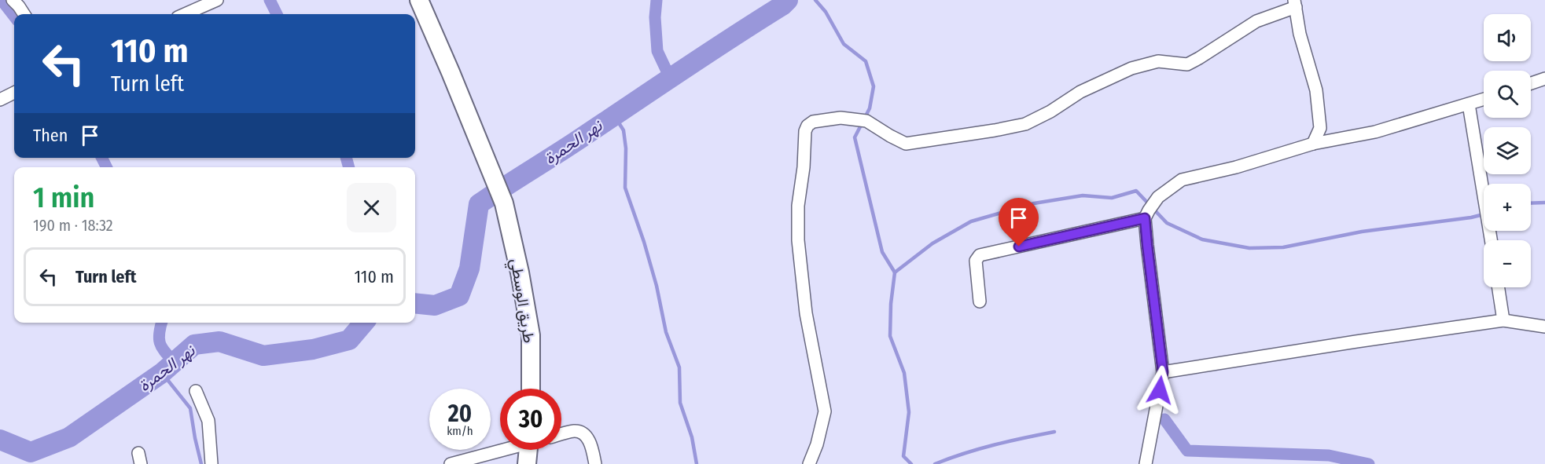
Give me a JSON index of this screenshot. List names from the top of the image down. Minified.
{"streets":{"main road":["طريق الوسطي"]},"water":["نهر الحمرة"],"page":{"map_buttons":["+","−"],"turn":["110 m","Turn left"],"then":"Then","heading":["1 min","190 m · 18:32"],"list":[{"name":"Turn left","value":"110 m"}],"speed":"20 km/h","limit":"30"}}
